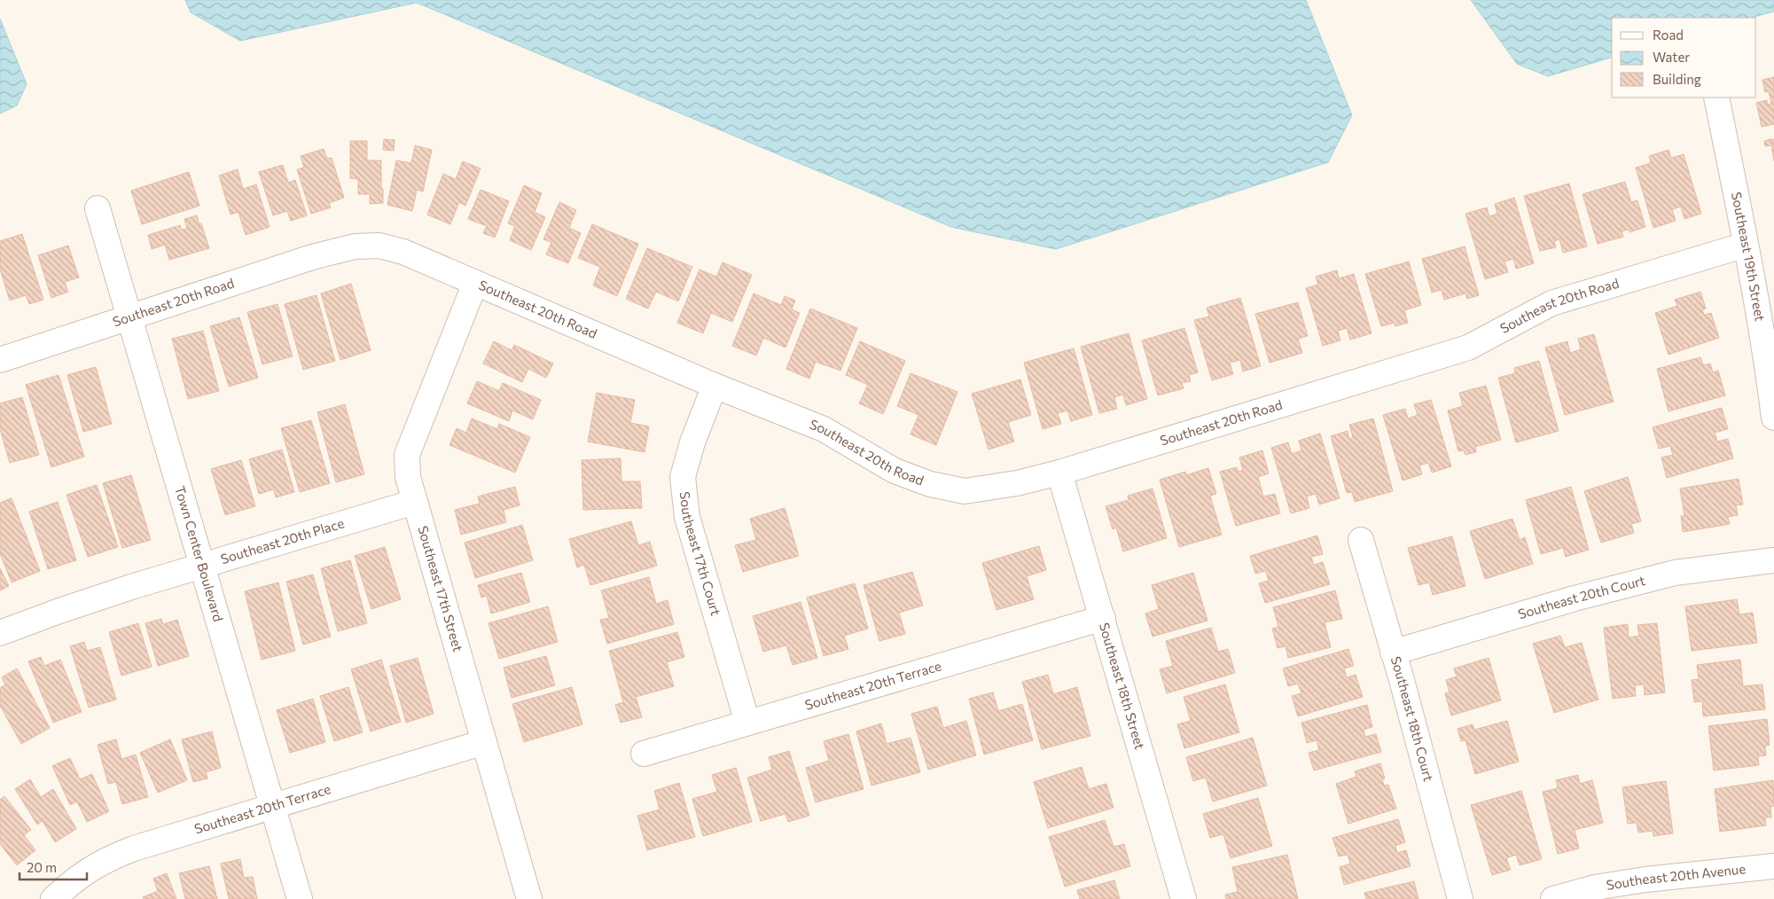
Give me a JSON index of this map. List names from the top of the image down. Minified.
{"streets":{"street":["Southeast 19th Street","Southeast 20th Road","Southeast 20th Place","Town Center Boulevard","Southeast 17th Court","Southeast 17th Street","Southeast 20th Court","Southeast 18th Street","Southeast 20th Terrace","Southeast 18th Court","Southeast 20th Avenue"]},"crossings":[["Southeast 19th Street","Southeast 20th Road"],["Southeast 20th Road","Town Center Boulevard"],["Southeast 20th Road","Southeast 17th Court"],["Southeast 20th Road","Southeast 17th Street"],["Southeast 20th Road","Southeast 18th Street"],["Southeast 20th Place","Town Center Boulevard"],["Southeast 20th Place","Southeast 17th Street"],["Town Center Boulevard","Southeast 20th Terrace"],["Southeast 17th Court","Southeast 20th Terrace"],["Southeast 17th Street","Southeast 20th Terrace"],["Southeast 20th Court","Southeast 18th Court"],["Southeast 18th Street","Southeast 20th Terrace"]],"legend":["Road","Water","Building"],"scale_bar":"20 m"}
